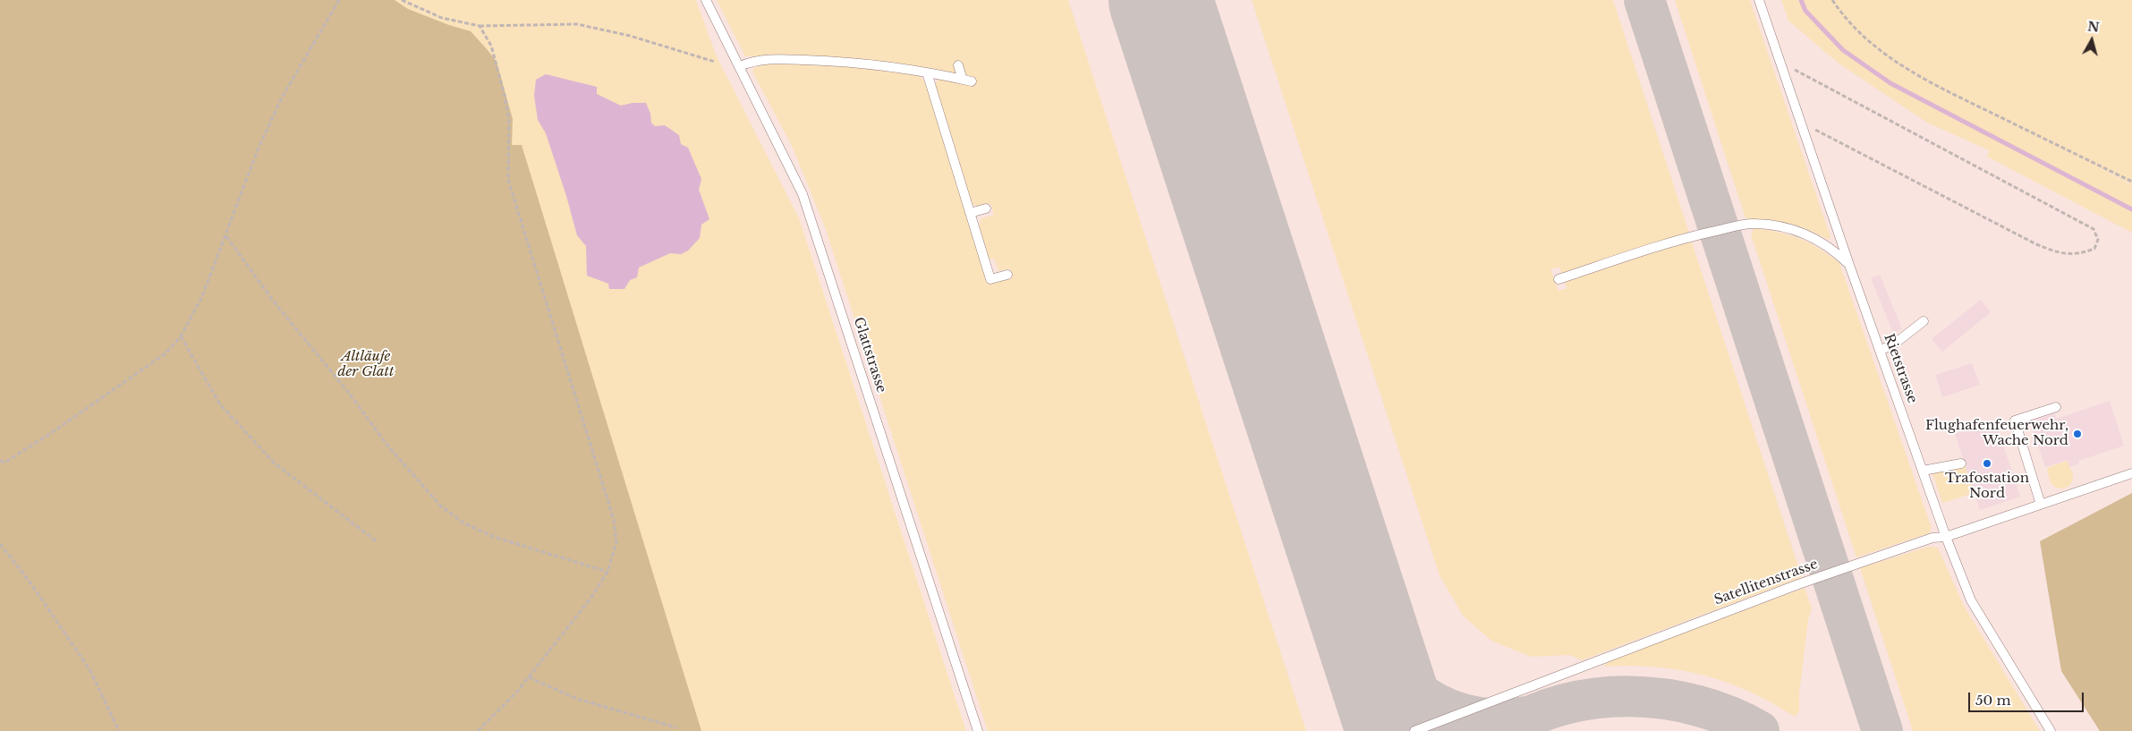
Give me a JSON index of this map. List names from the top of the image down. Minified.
{"streets":{"lane":["Glattstrasse","Rietstrasse","Satellitenstrasse"]},"crossings":[["Rietstrasse","Satellitenstrasse"]],"parks":["Altläufe der Glatt"],"places":["Flughafenfeuerwehr, Wache Nord","Trafostation Nord"],"scale_bar":"50 m","north":"top"}
